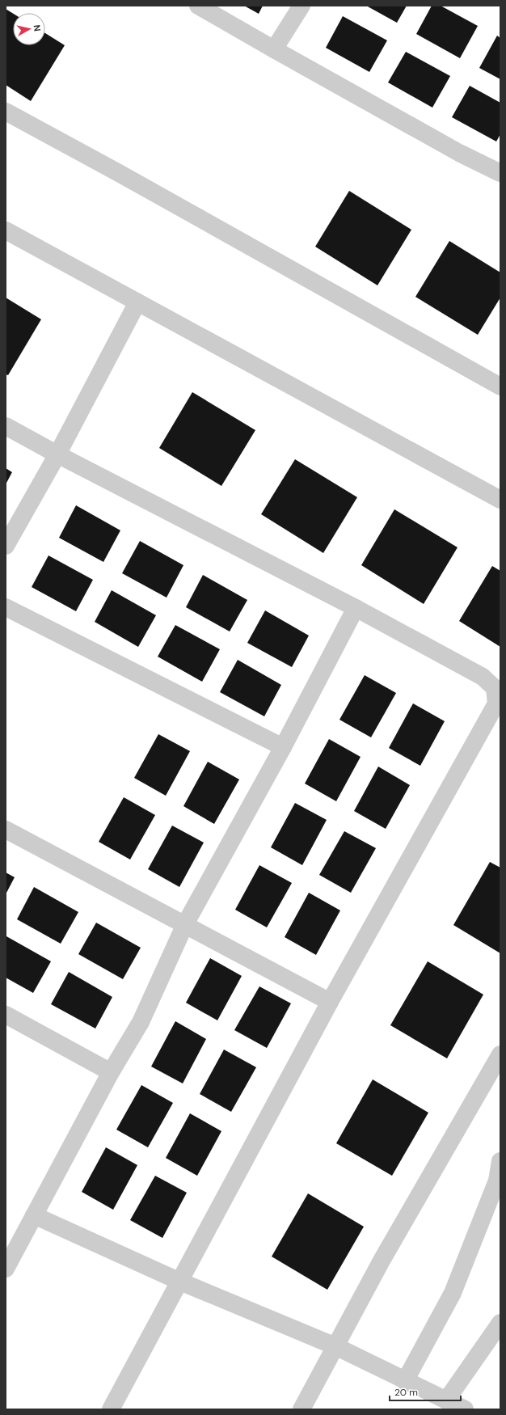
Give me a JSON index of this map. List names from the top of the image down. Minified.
{"scale_bar":"20 m","north":"right"}
